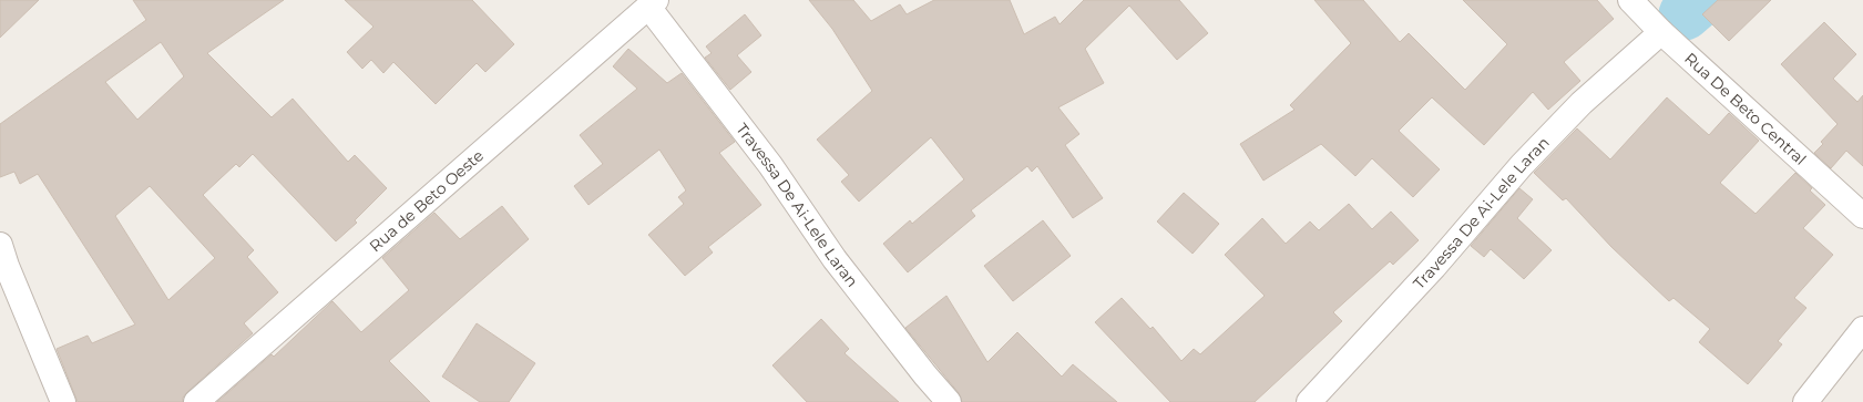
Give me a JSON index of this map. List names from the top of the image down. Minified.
{"streets":{"street":["Rua De Beto Central","Rua de Beto Oeste","Travessa De Ai-Lele Laran"]},"crossings":[["Rua De Beto Central","Travessa De Ai-Lele Laran"],["Rua de Beto Oeste","Travessa De Ai-Lele Laran"]]}
